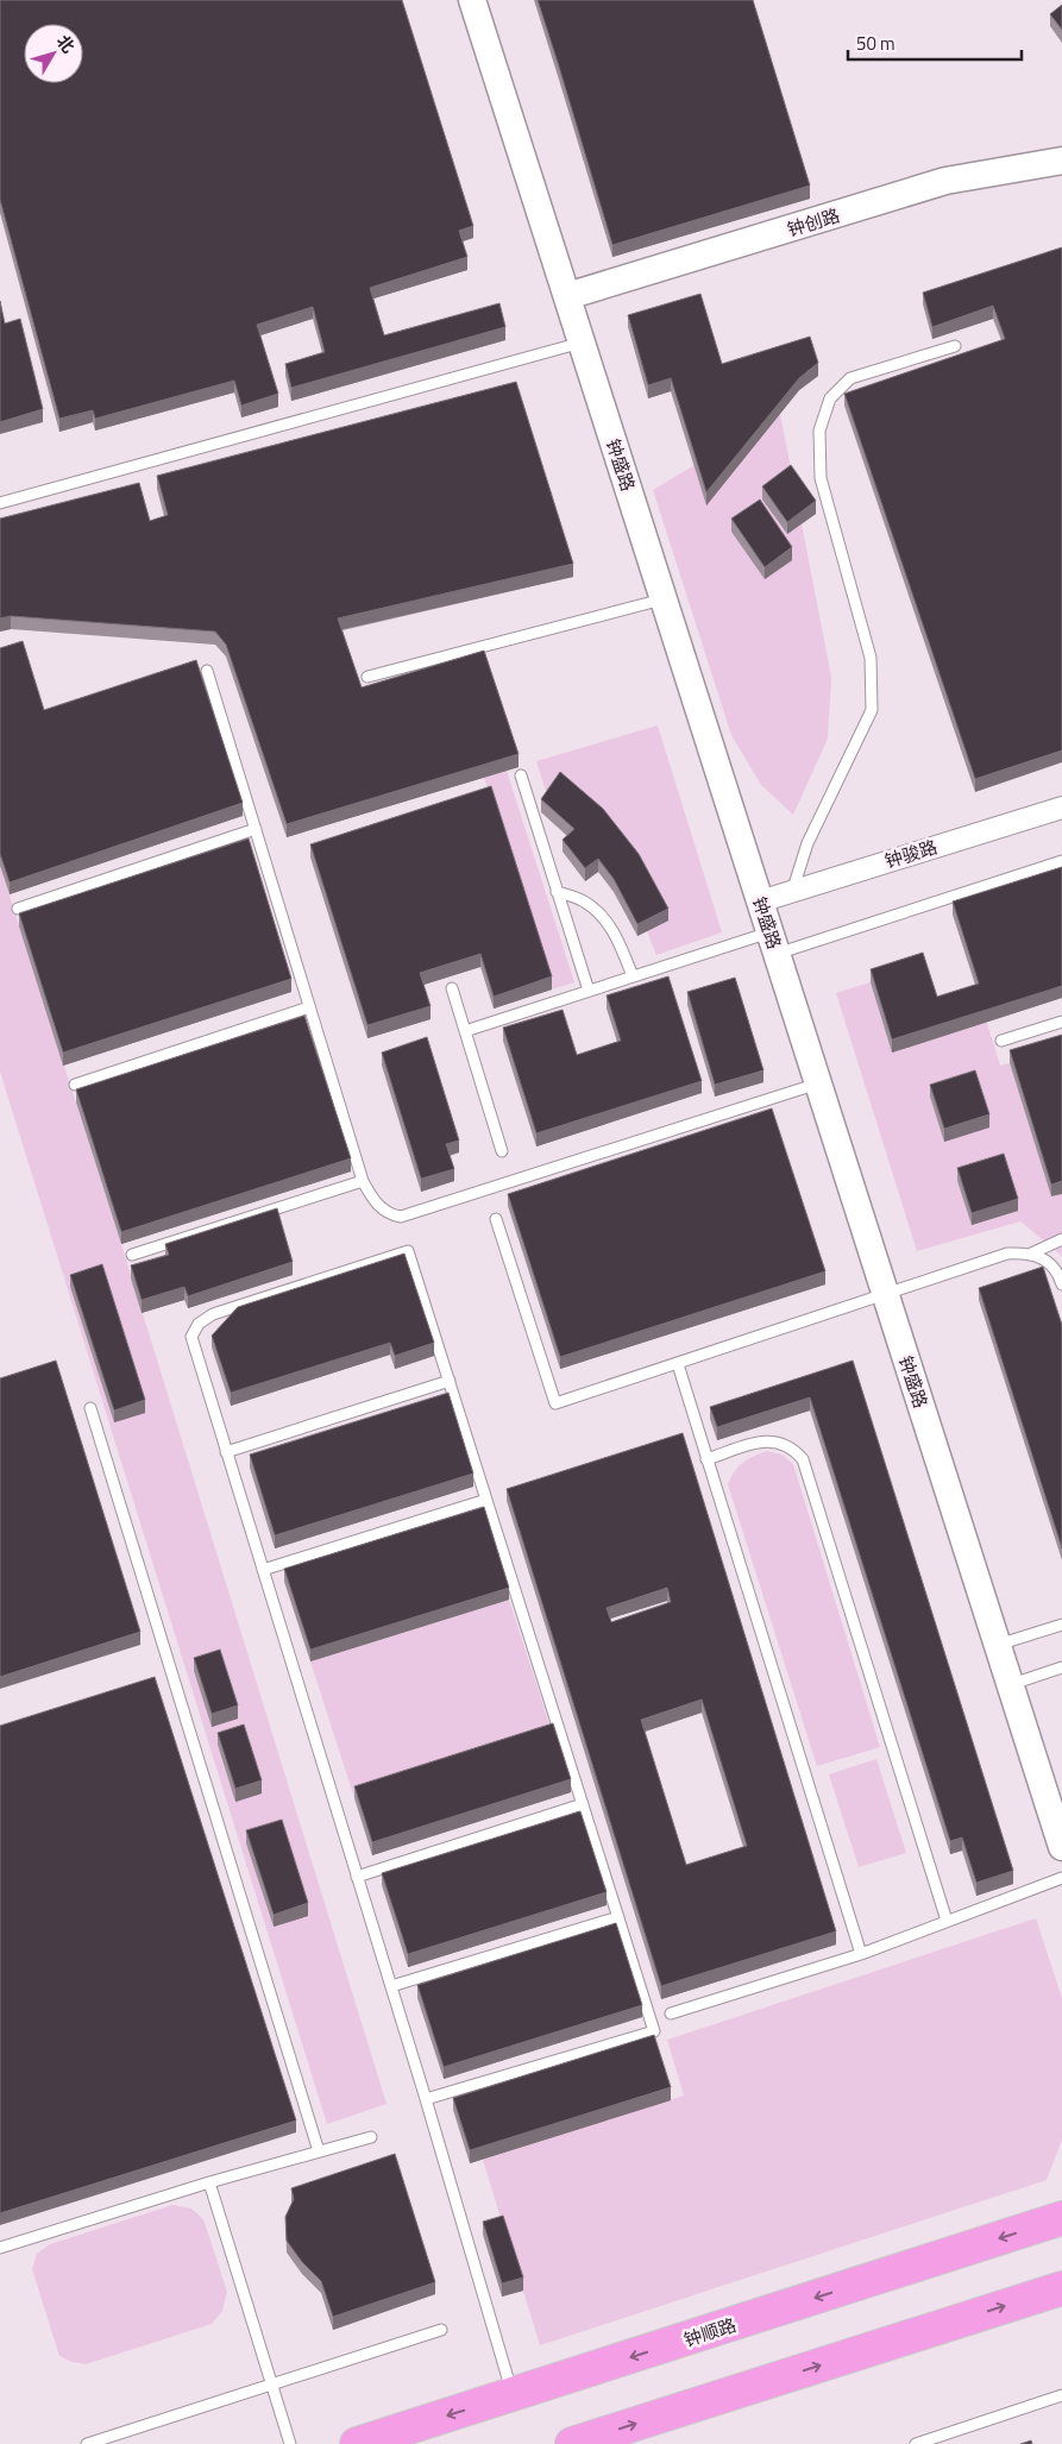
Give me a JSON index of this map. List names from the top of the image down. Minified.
{"streets":{"highway":["钟顺路"],"street":["钟创路","钟盛路","钟骏路"]},"crossings":[["钟创路","钟盛路"],["钟盛路","钟骏路"]],"scale_bar":"50 m","north":"top right"}
